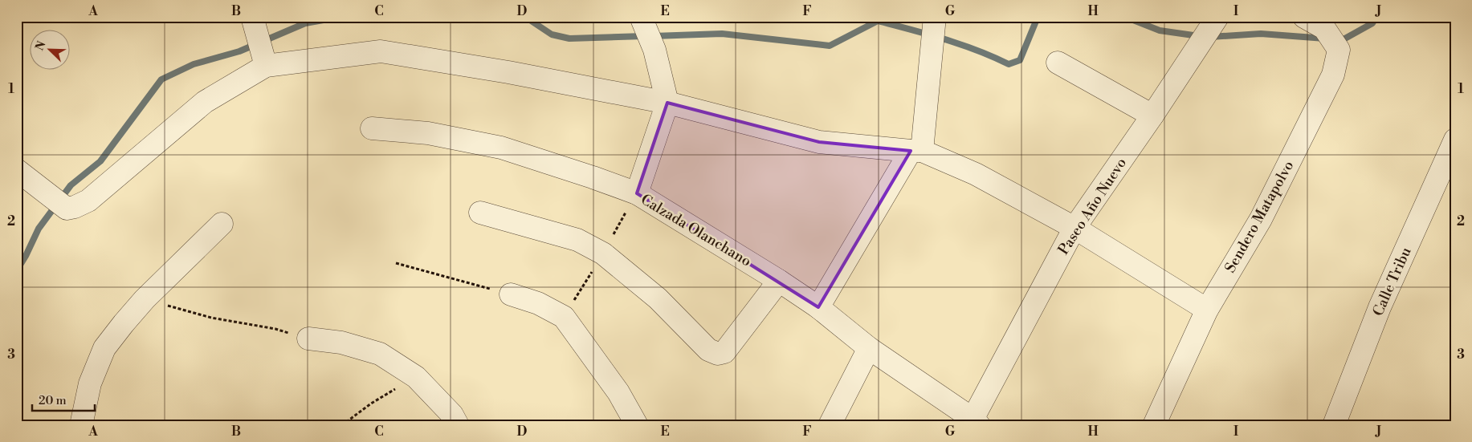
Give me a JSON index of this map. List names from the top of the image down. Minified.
{"streets":{"street":["Paseo Año Nuevo","Sendero Matapolvo","Calzada Olanchano","Calle Tribu"]},"crossings":[["Paseo Año Nuevo","Calzada Olanchano"]],"scale_bar":"20 m","north":"top left","grid":{"columns":["A","B","C","D","E","F","G","H","I","J"],"rows":["1","2","3"]}}
